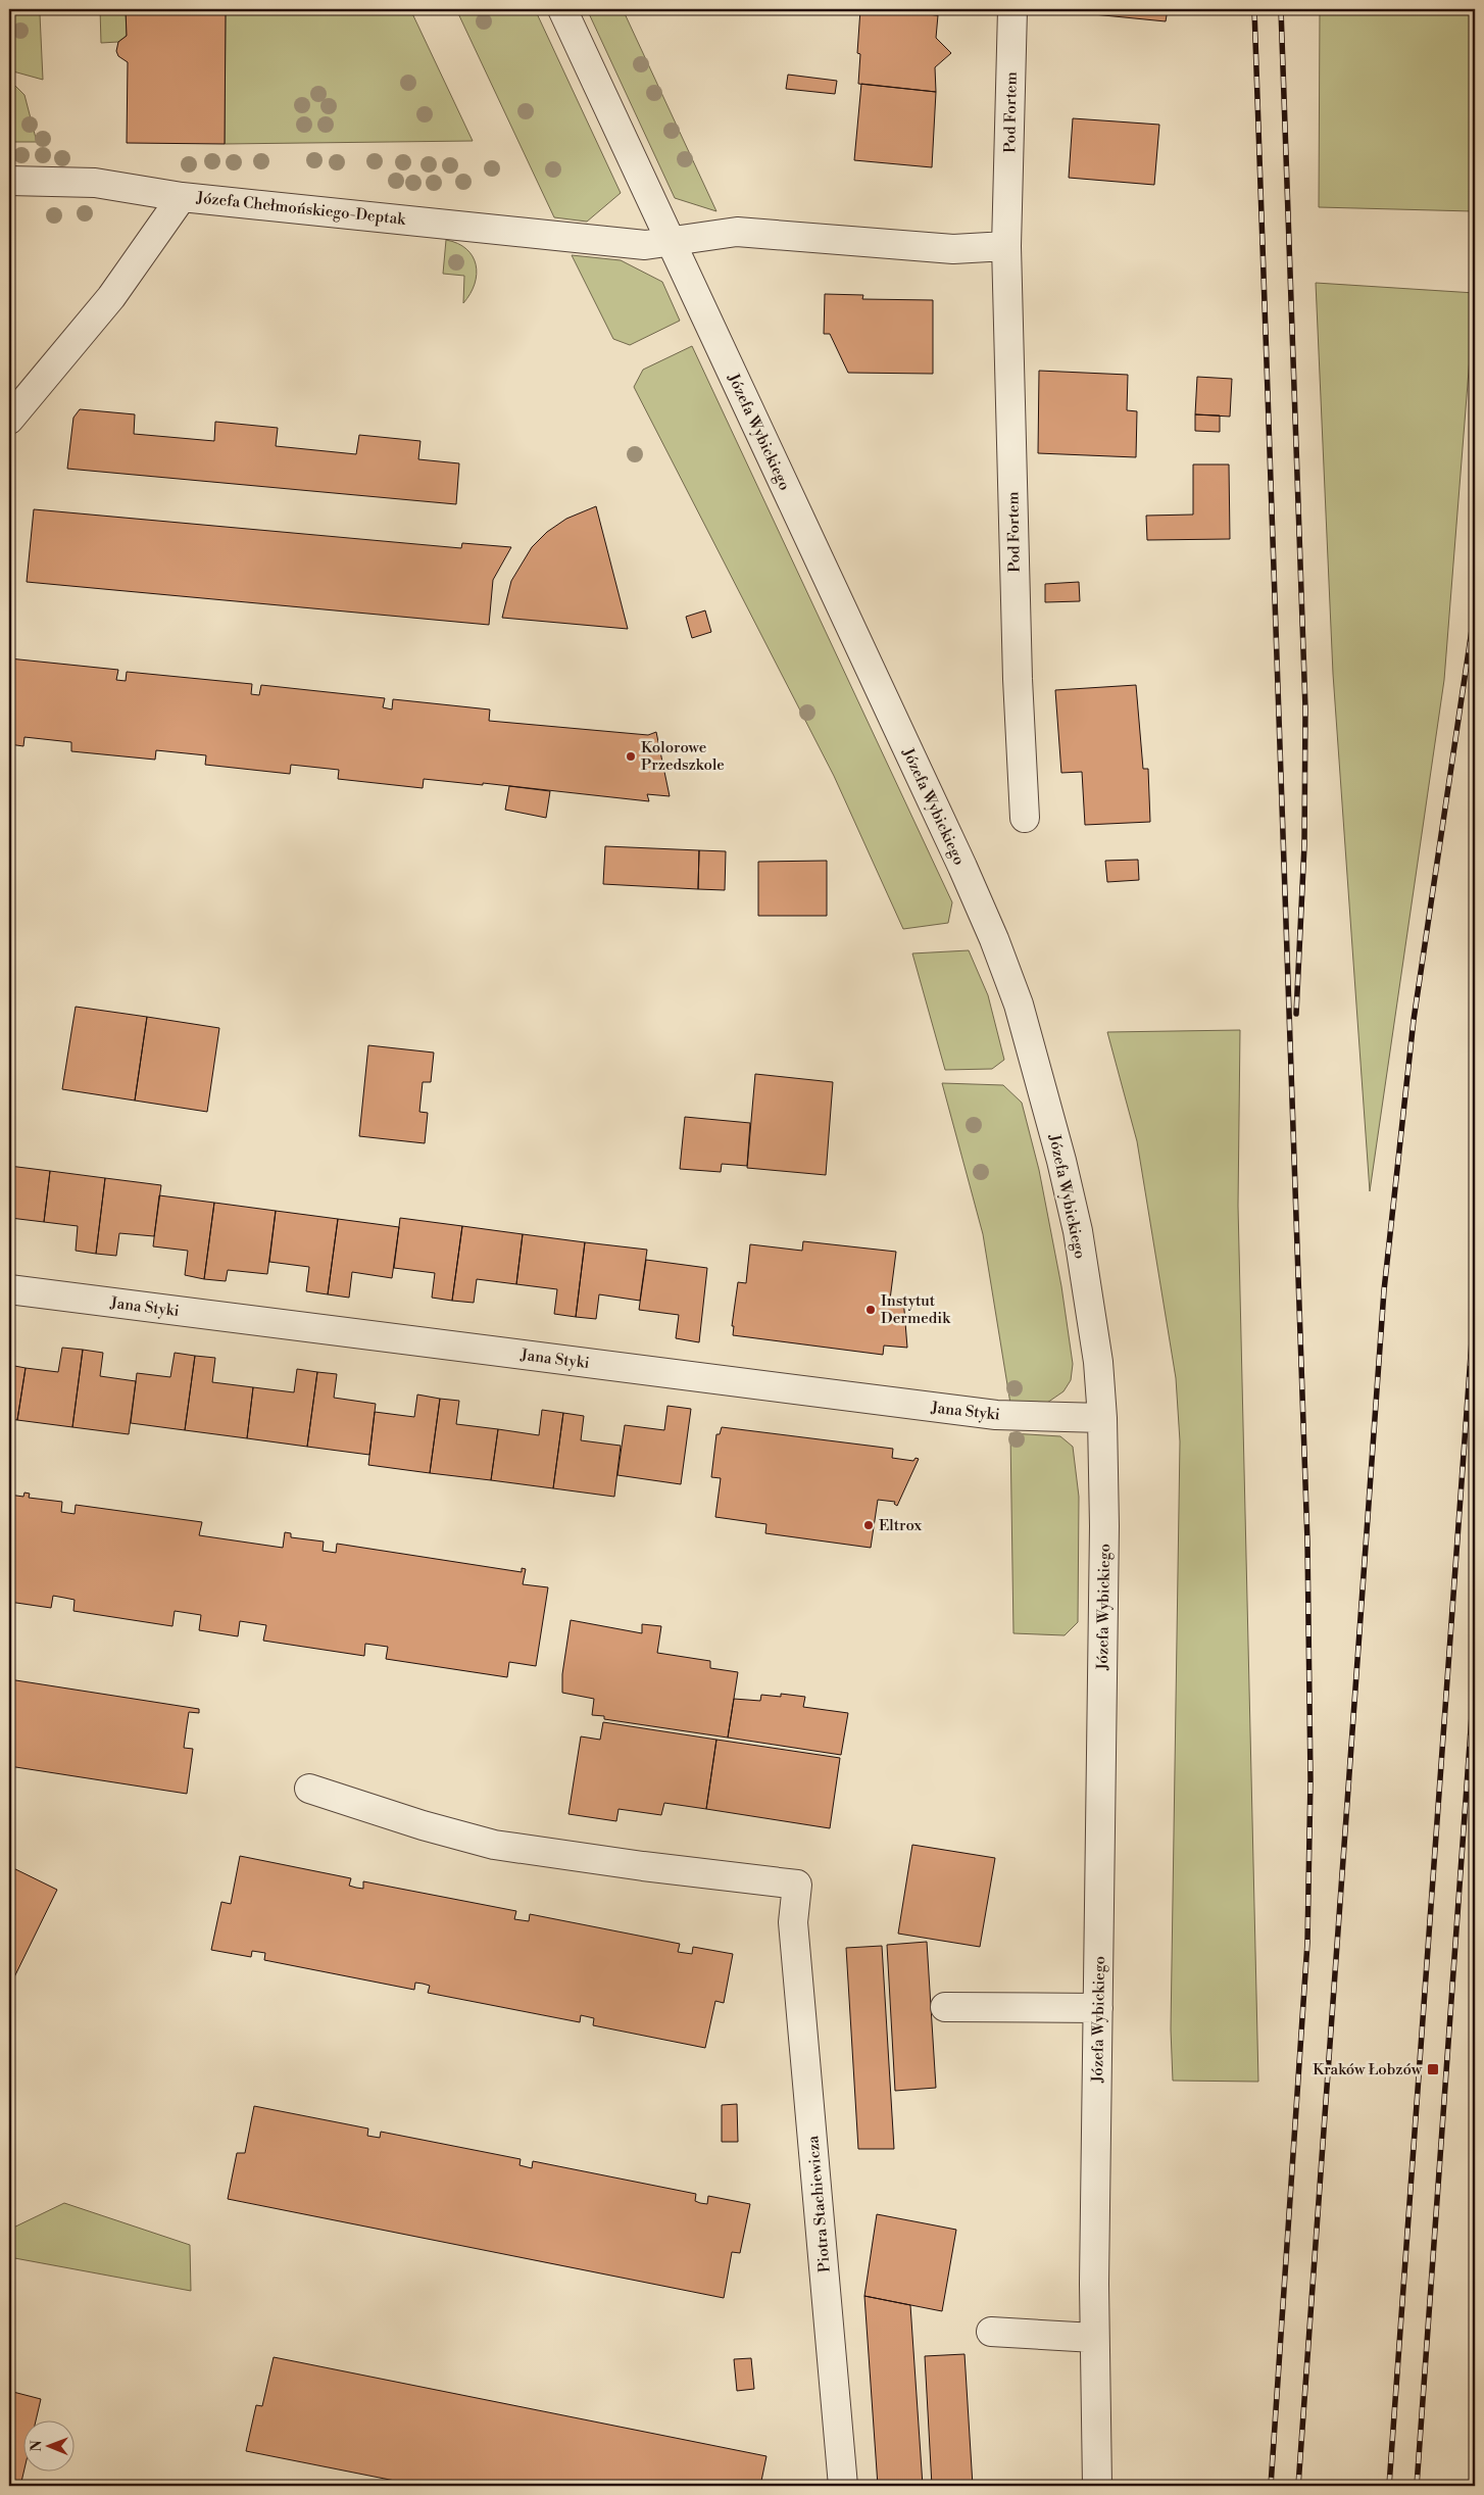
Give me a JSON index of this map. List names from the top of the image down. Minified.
{"streets":{"street":["Pod Fortem","Józefa Chełmońskiego-Deptak","Józefa Wybickiego","Jana Styki","Piotra Stachiewicza"]},"crossings":[["Józefa Chełmońskiego-Deptak","Józefa Wybickiego"],["Józefa Wybickiego","Jana Styki"]],"places":{"other":["Kolorowe Przedszkole","Instytut Dermedik","Eltrox"],"transit":["Kraków Łobzów"]},"north":"left"}
